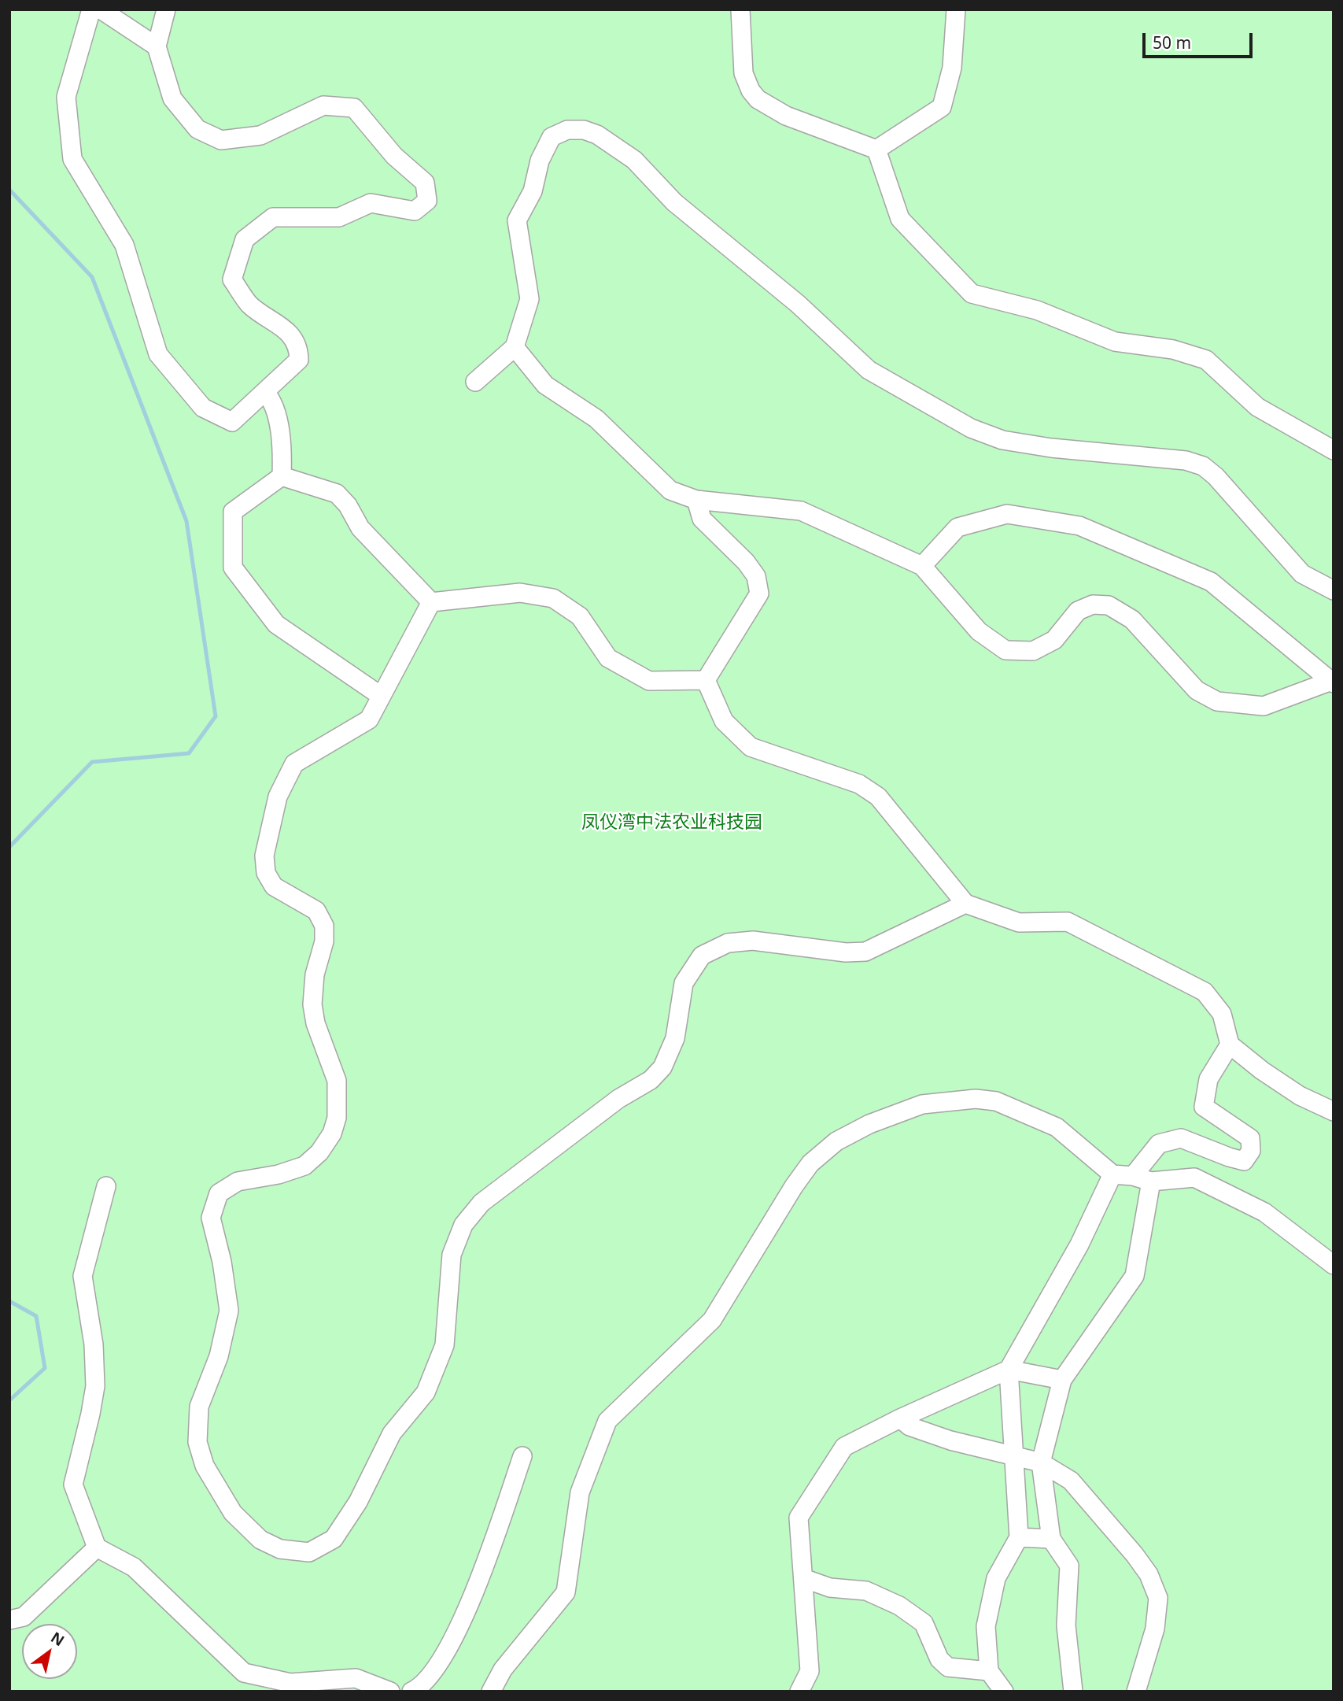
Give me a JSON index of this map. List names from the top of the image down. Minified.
{"parks":["凤仪湾中法农业科技园"],"scale_bar":"50 m","north":"top right"}
